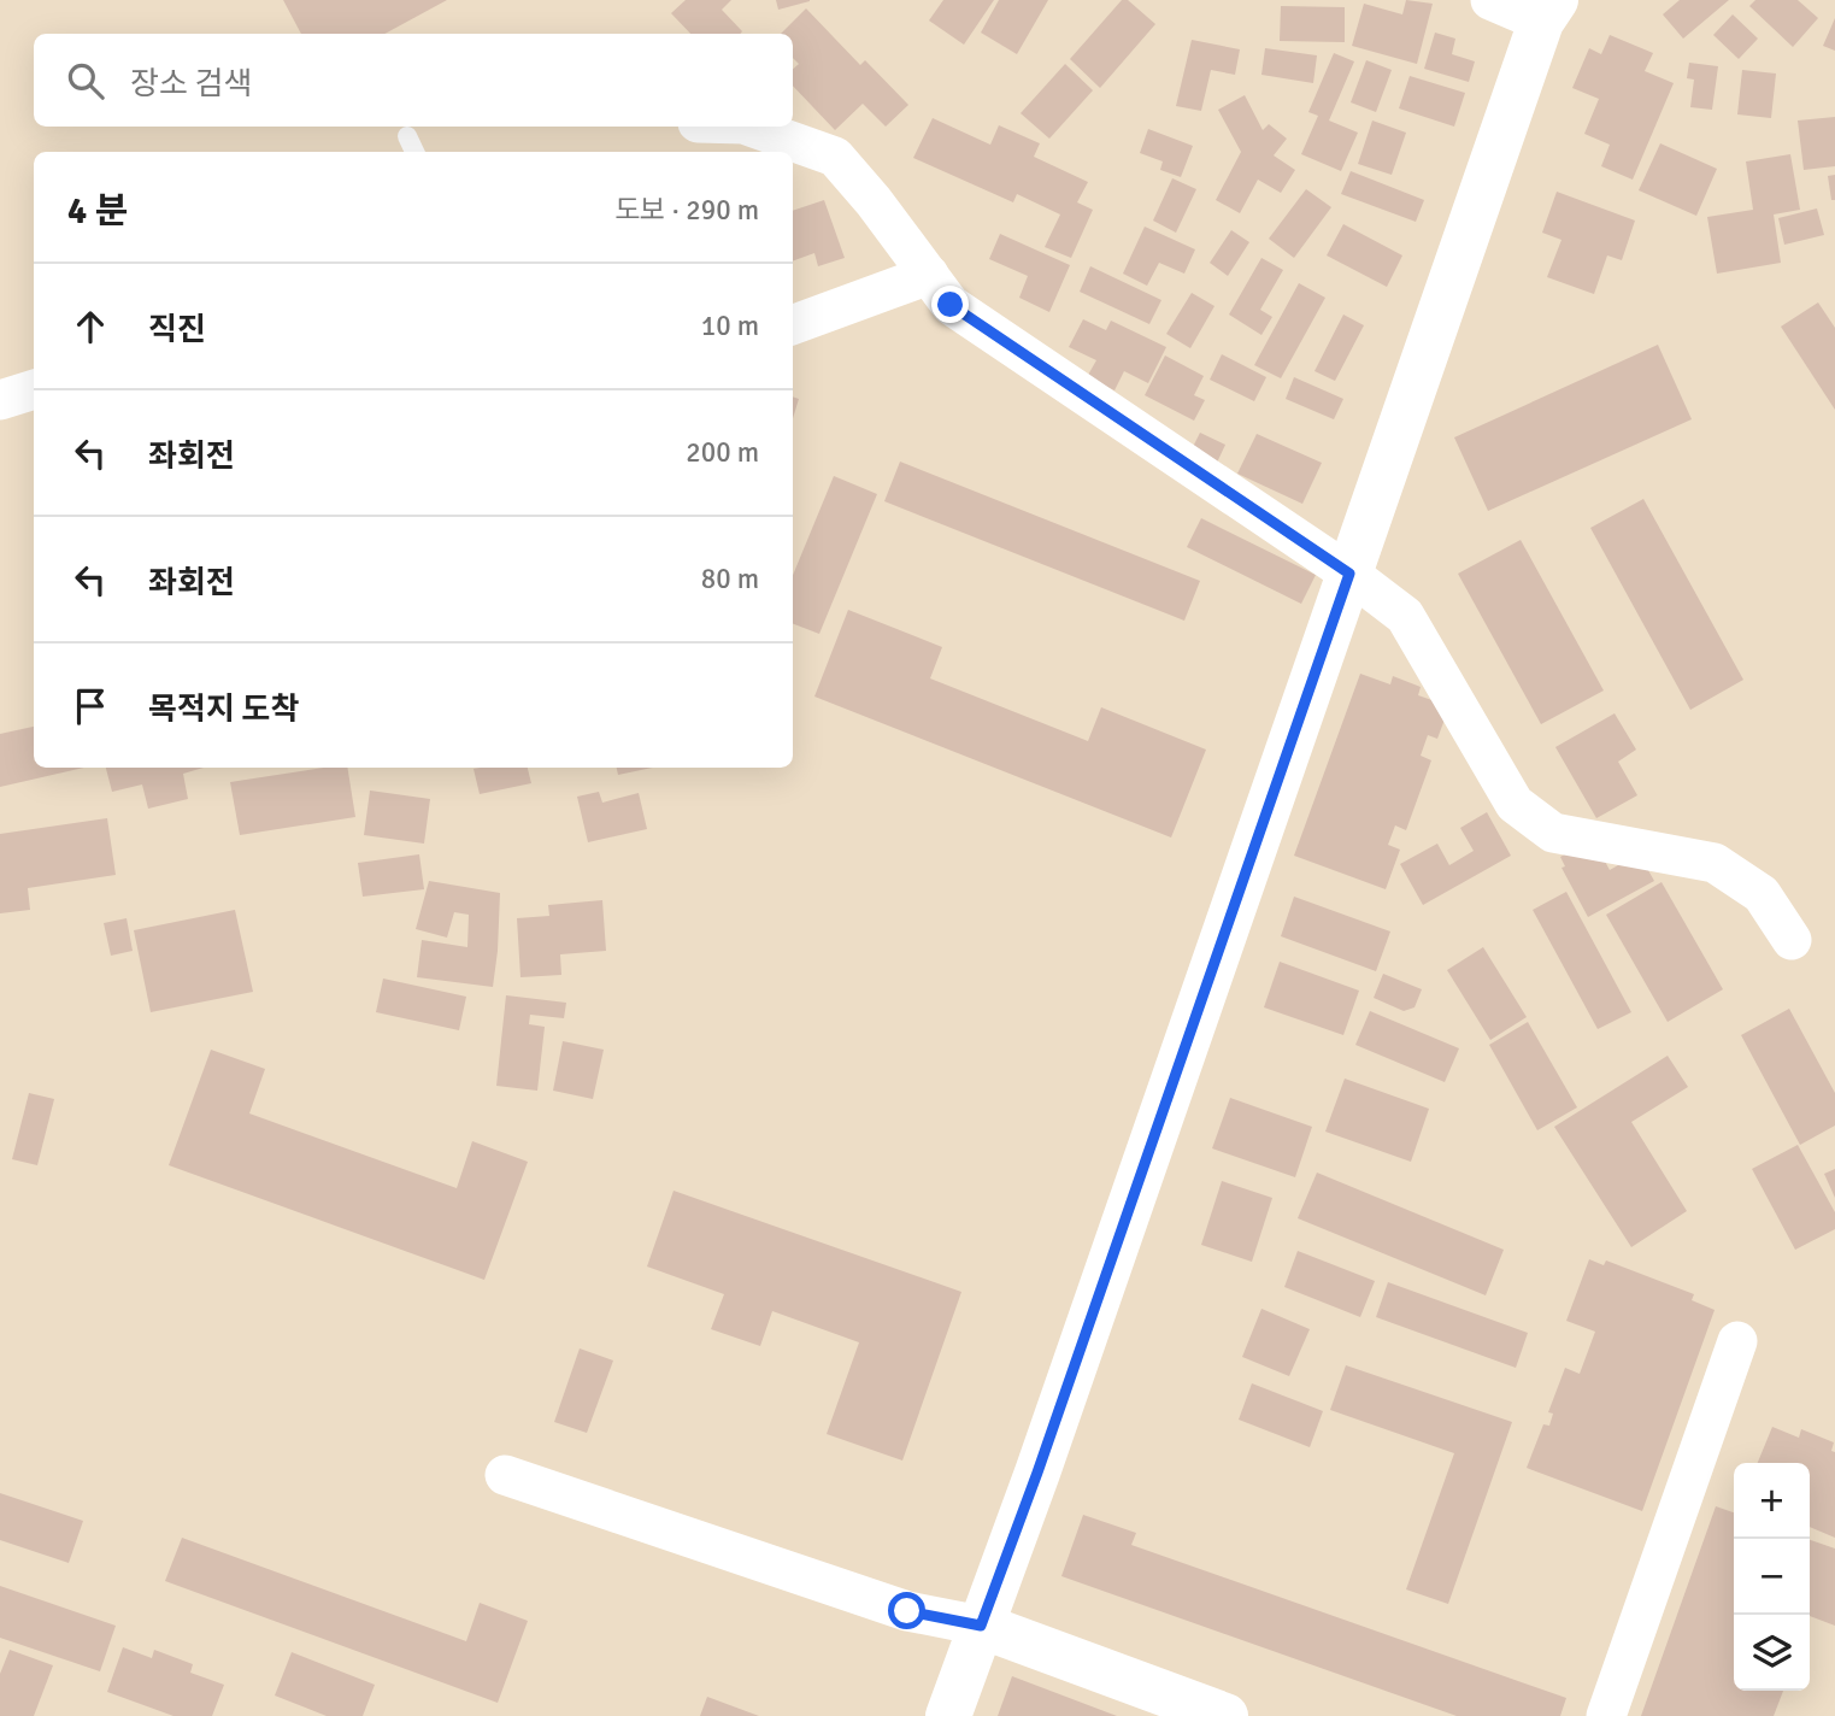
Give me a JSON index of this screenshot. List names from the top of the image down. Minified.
{"page":{"search":"장소 검색","heading":["4 분","도보 · 290 m"],"list":[["직진","10 m"],["좌회전","200 m"],["좌회전","80 m"],"목적지 도착"],"map_buttons":["+","−"]}}
